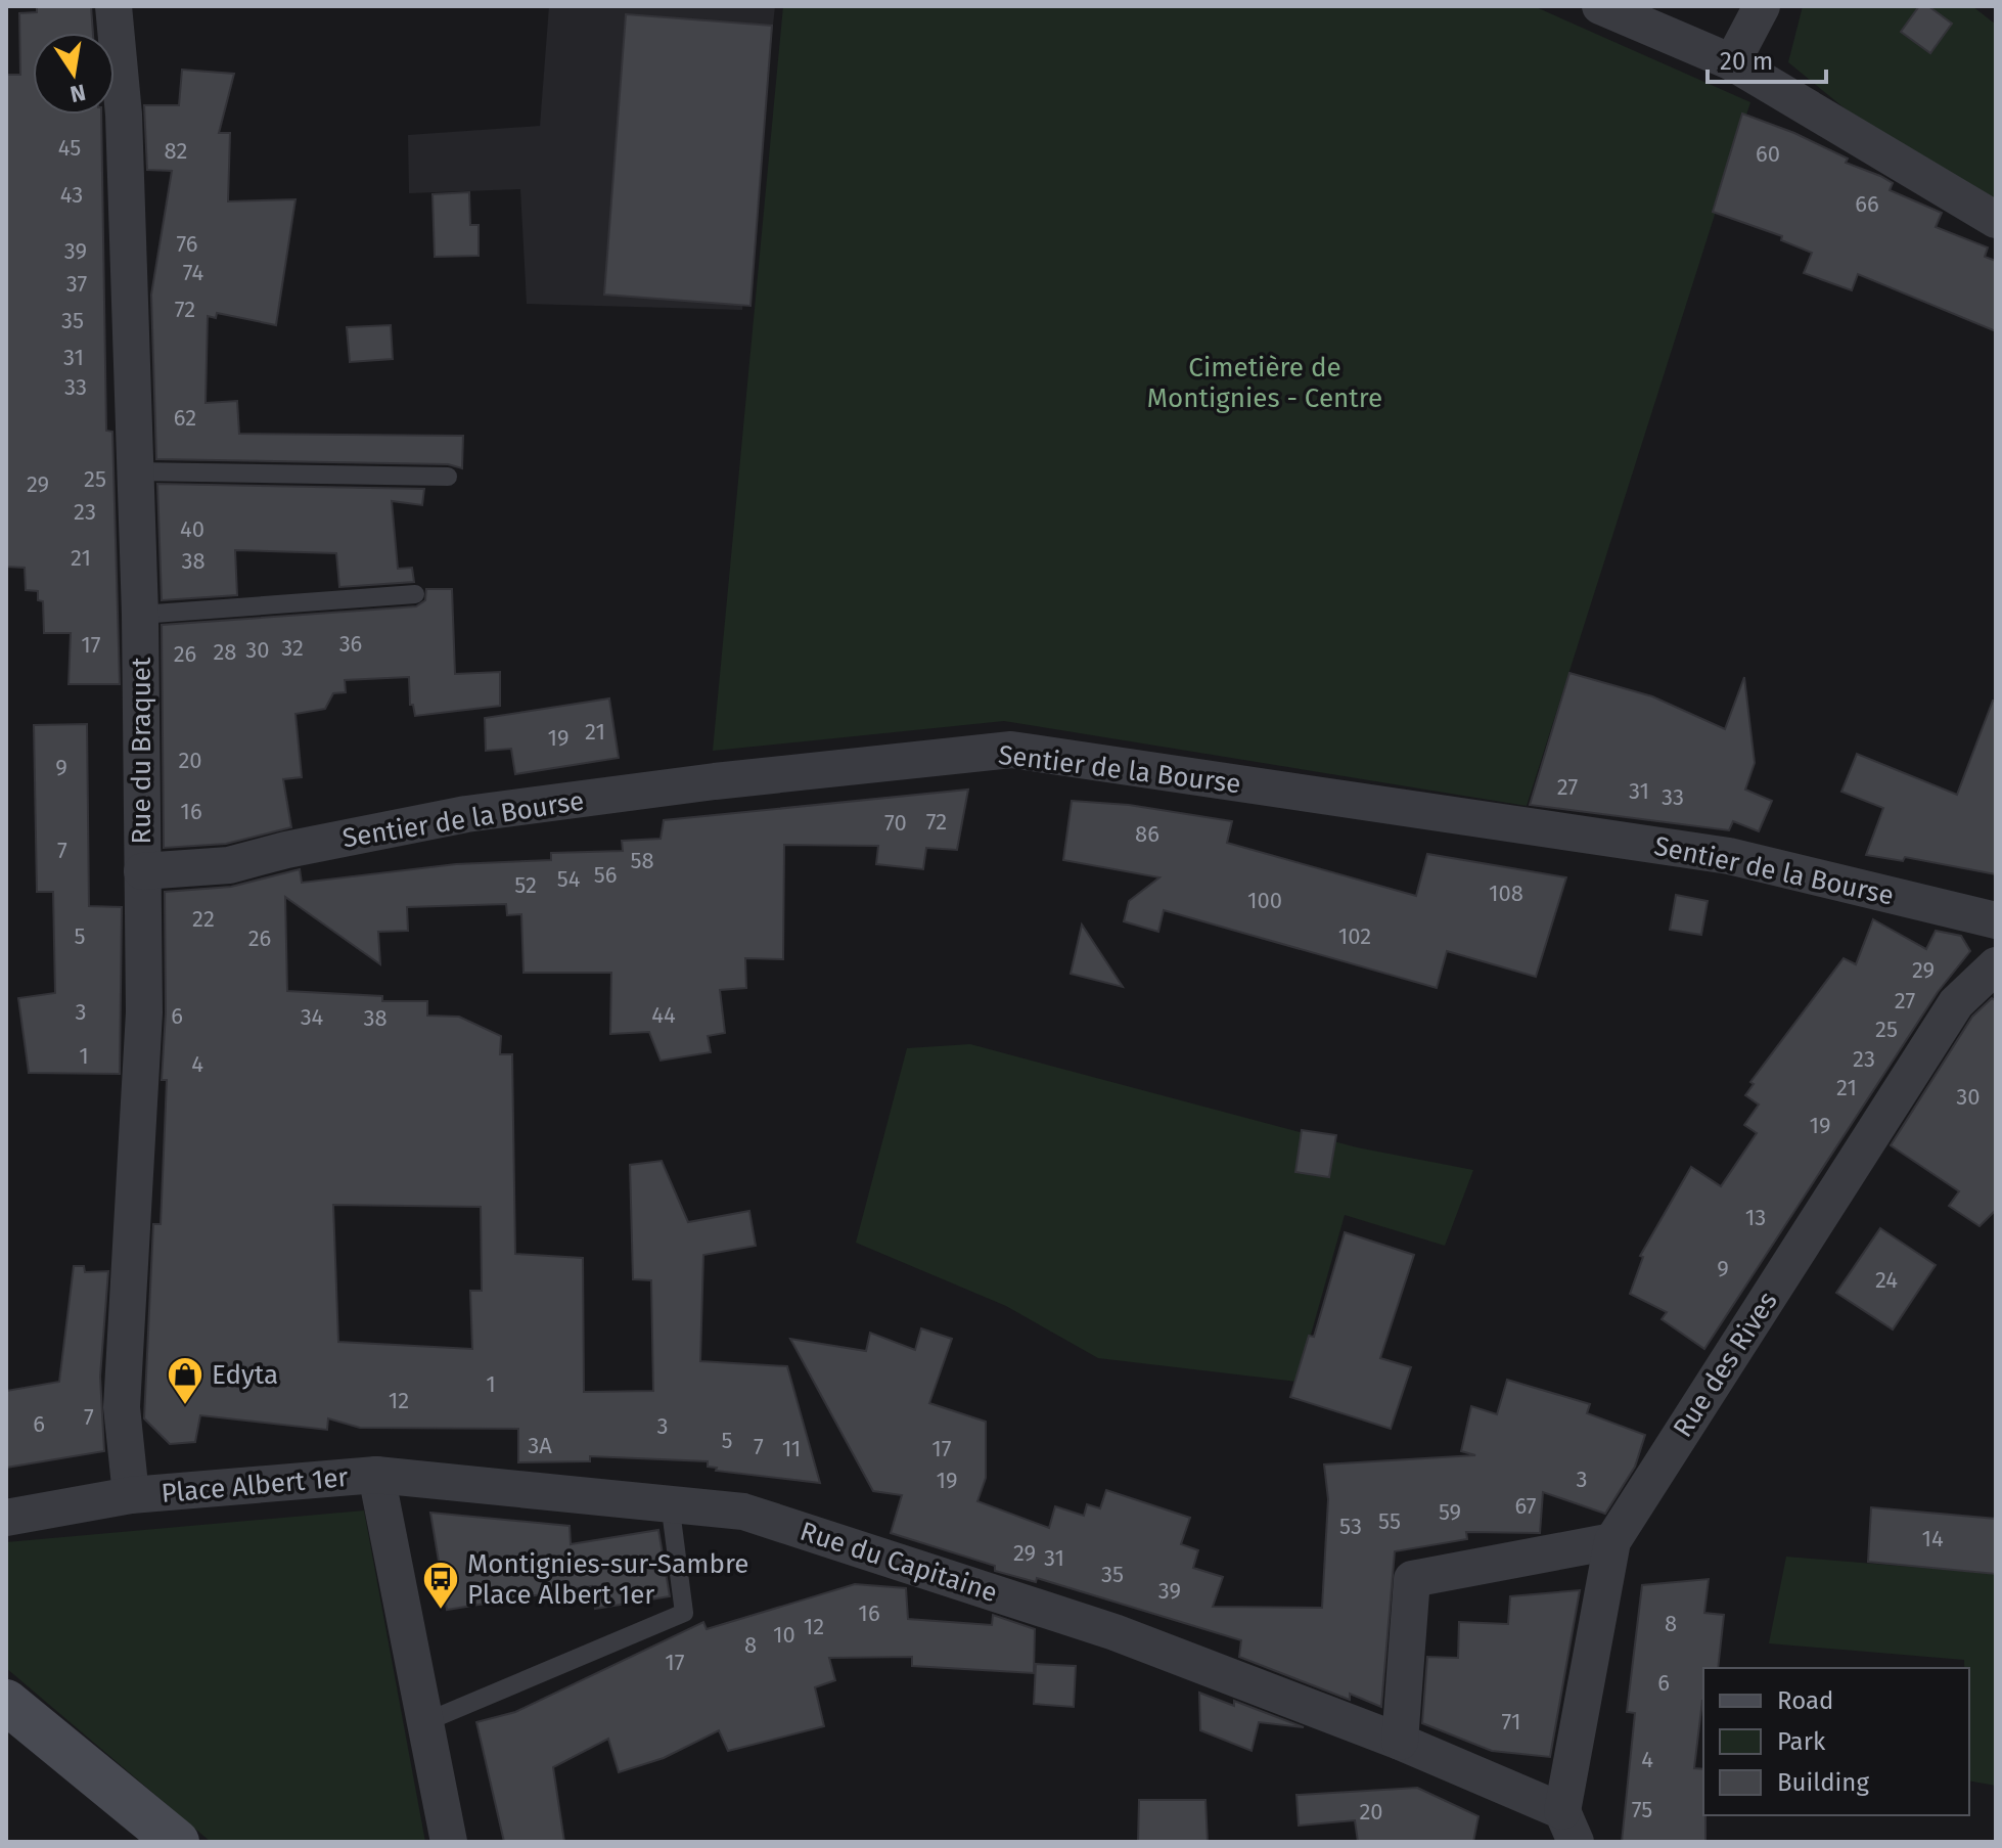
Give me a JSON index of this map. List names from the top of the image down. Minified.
{"streets":{"street":["Rue du Braquet","Sentier de la Bourse","Rue des Rives","Place Albert 1er","Rue du Capitaine"]},"crossings":[["Rue du Braquet","Sentier de la Bourse"],["Rue du Braquet","Place Albert 1er"],["Rue des Rives","Rue du Capitaine"],["Place Albert 1er","Rue du Capitaine"]],"parks":["Cimetière de Montignies - Centre"],"places":{"shop":["Edyta"],"bus stop":["Montignies-sur-Sambre Place Albert 1er"]},"house_numbers":["45","82","60","43","66","76","39","74","37","72","35","31","33","62","25","29","23","40","21","38","36","17","32","30","28","26","21","19","20","9","27","31","33","16","72","70","86","7","58","56","54","52","108","100","22","5","102","26","29","27","3","44","6","34","38","25","1","23","4","21","30","19","13","9","24","1","12","7","6","3","5","3A","7","11","17","3","19","67","59","55","53","14","29","31","35","39","16","8","12","10","8","17","6","71","4","75","20"],"legend":["Road","Park","Building"],"scale_bar":"20 m","north":"bottom"}
